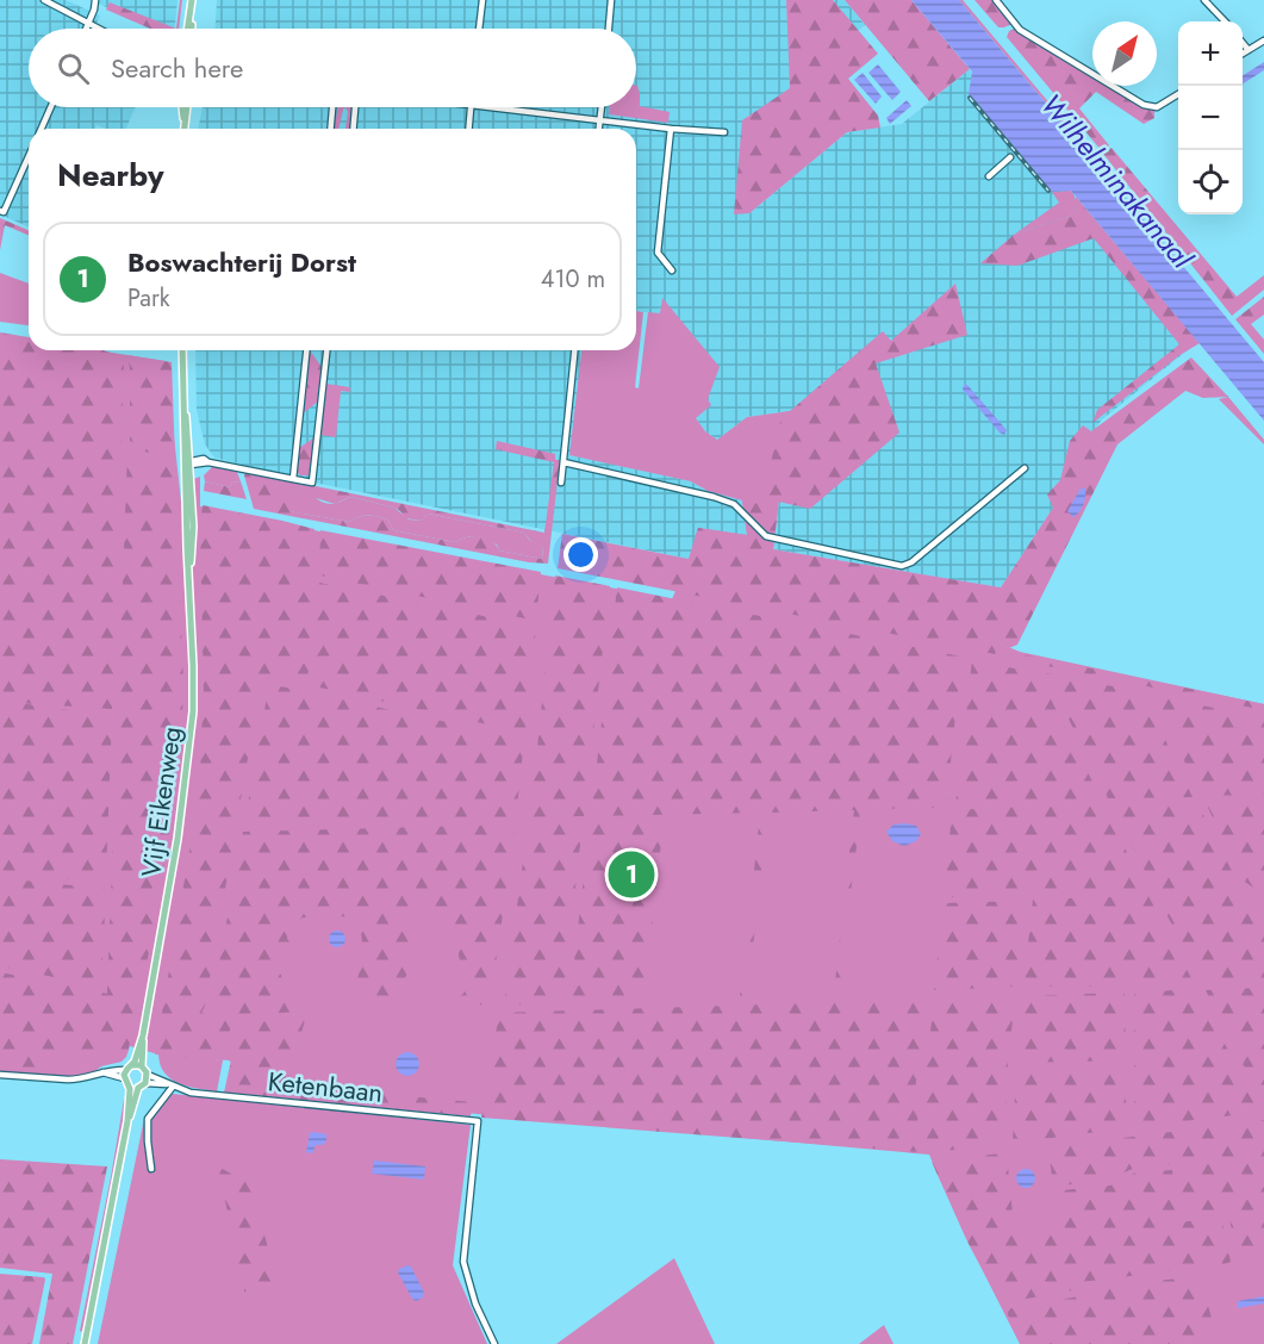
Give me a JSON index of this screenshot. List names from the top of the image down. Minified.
{"streets":{"main road":["Vijf Eikenweg"],"street":["Ketenbaan"]},"crossings":[["Vijf Eikenweg","Ketenbaan"]],"water":["Wilhelminakanaal"],"north":"top right","page":{"map_buttons":["+","−"],"search":"Search here","heading":"Nearby","list":[{"mark":"1","name":"Boswachterij Dorst","note":"Park","value":"410 m"}],"pins":"1"}}
